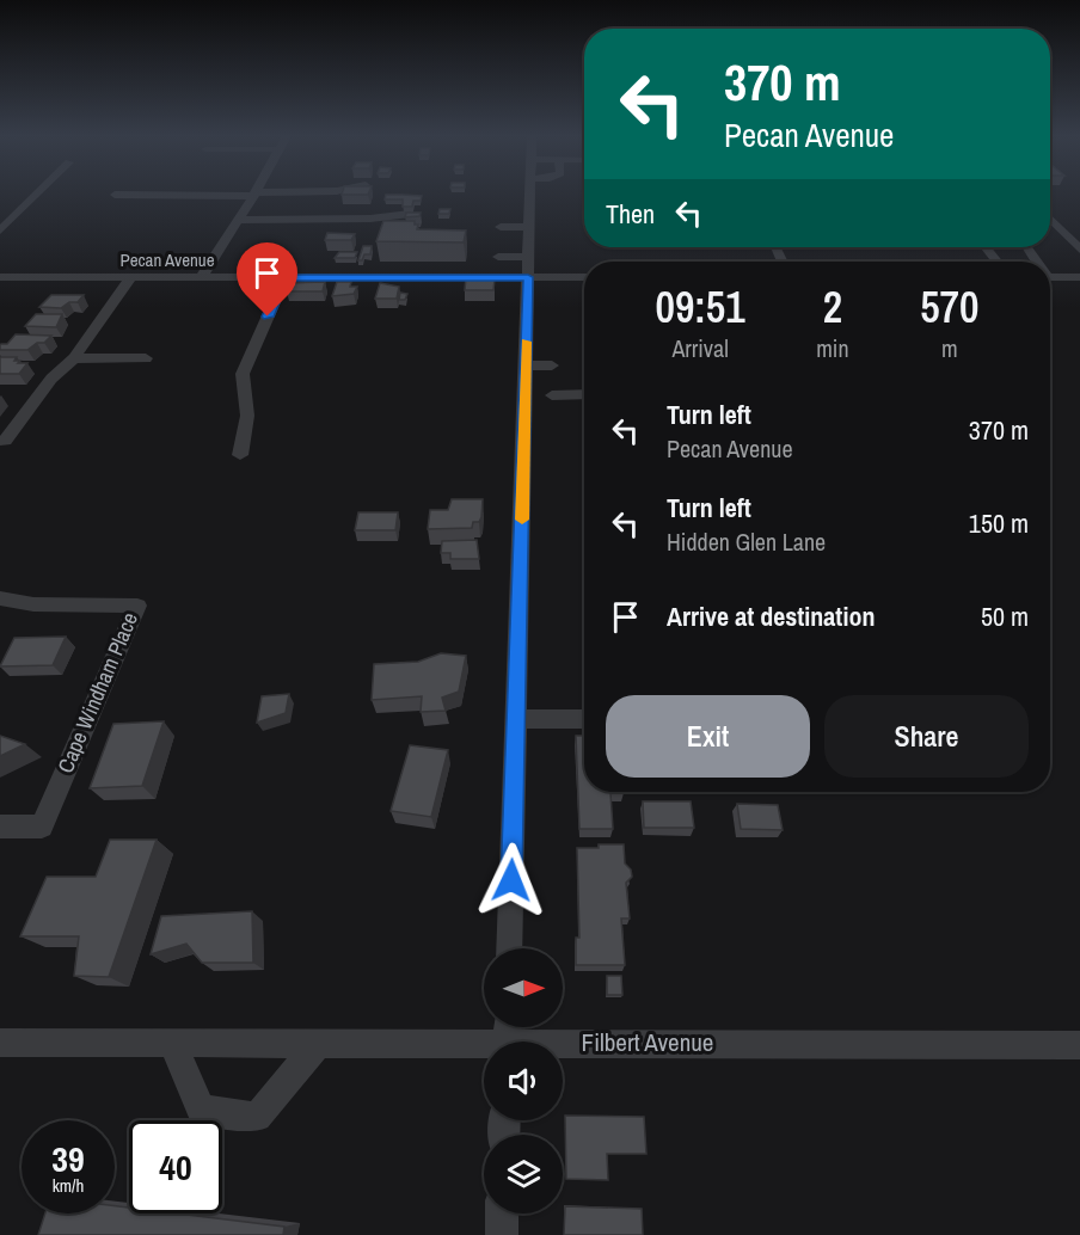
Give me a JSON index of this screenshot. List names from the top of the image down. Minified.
{"streets":{"street":["Pecan Avenue","Cape Windham Place","Filbert Avenue"]},"north":"right","page":{"turn":["370 m","Pecan Avenue"],"then":"Then","eta":["09:51","Arrival","2","min","570","m"],"list":[{"name":"Turn left","note":"Pecan Avenue","value":"370 m"},{"name":"Turn left","note":"Hidden Glen Lane","value":"150 m"},{"name":"Arrive at destination","value":"50 m"}],"buttons":["Exit","Share"],"speed":"39 km/h","limit":"40"}}
